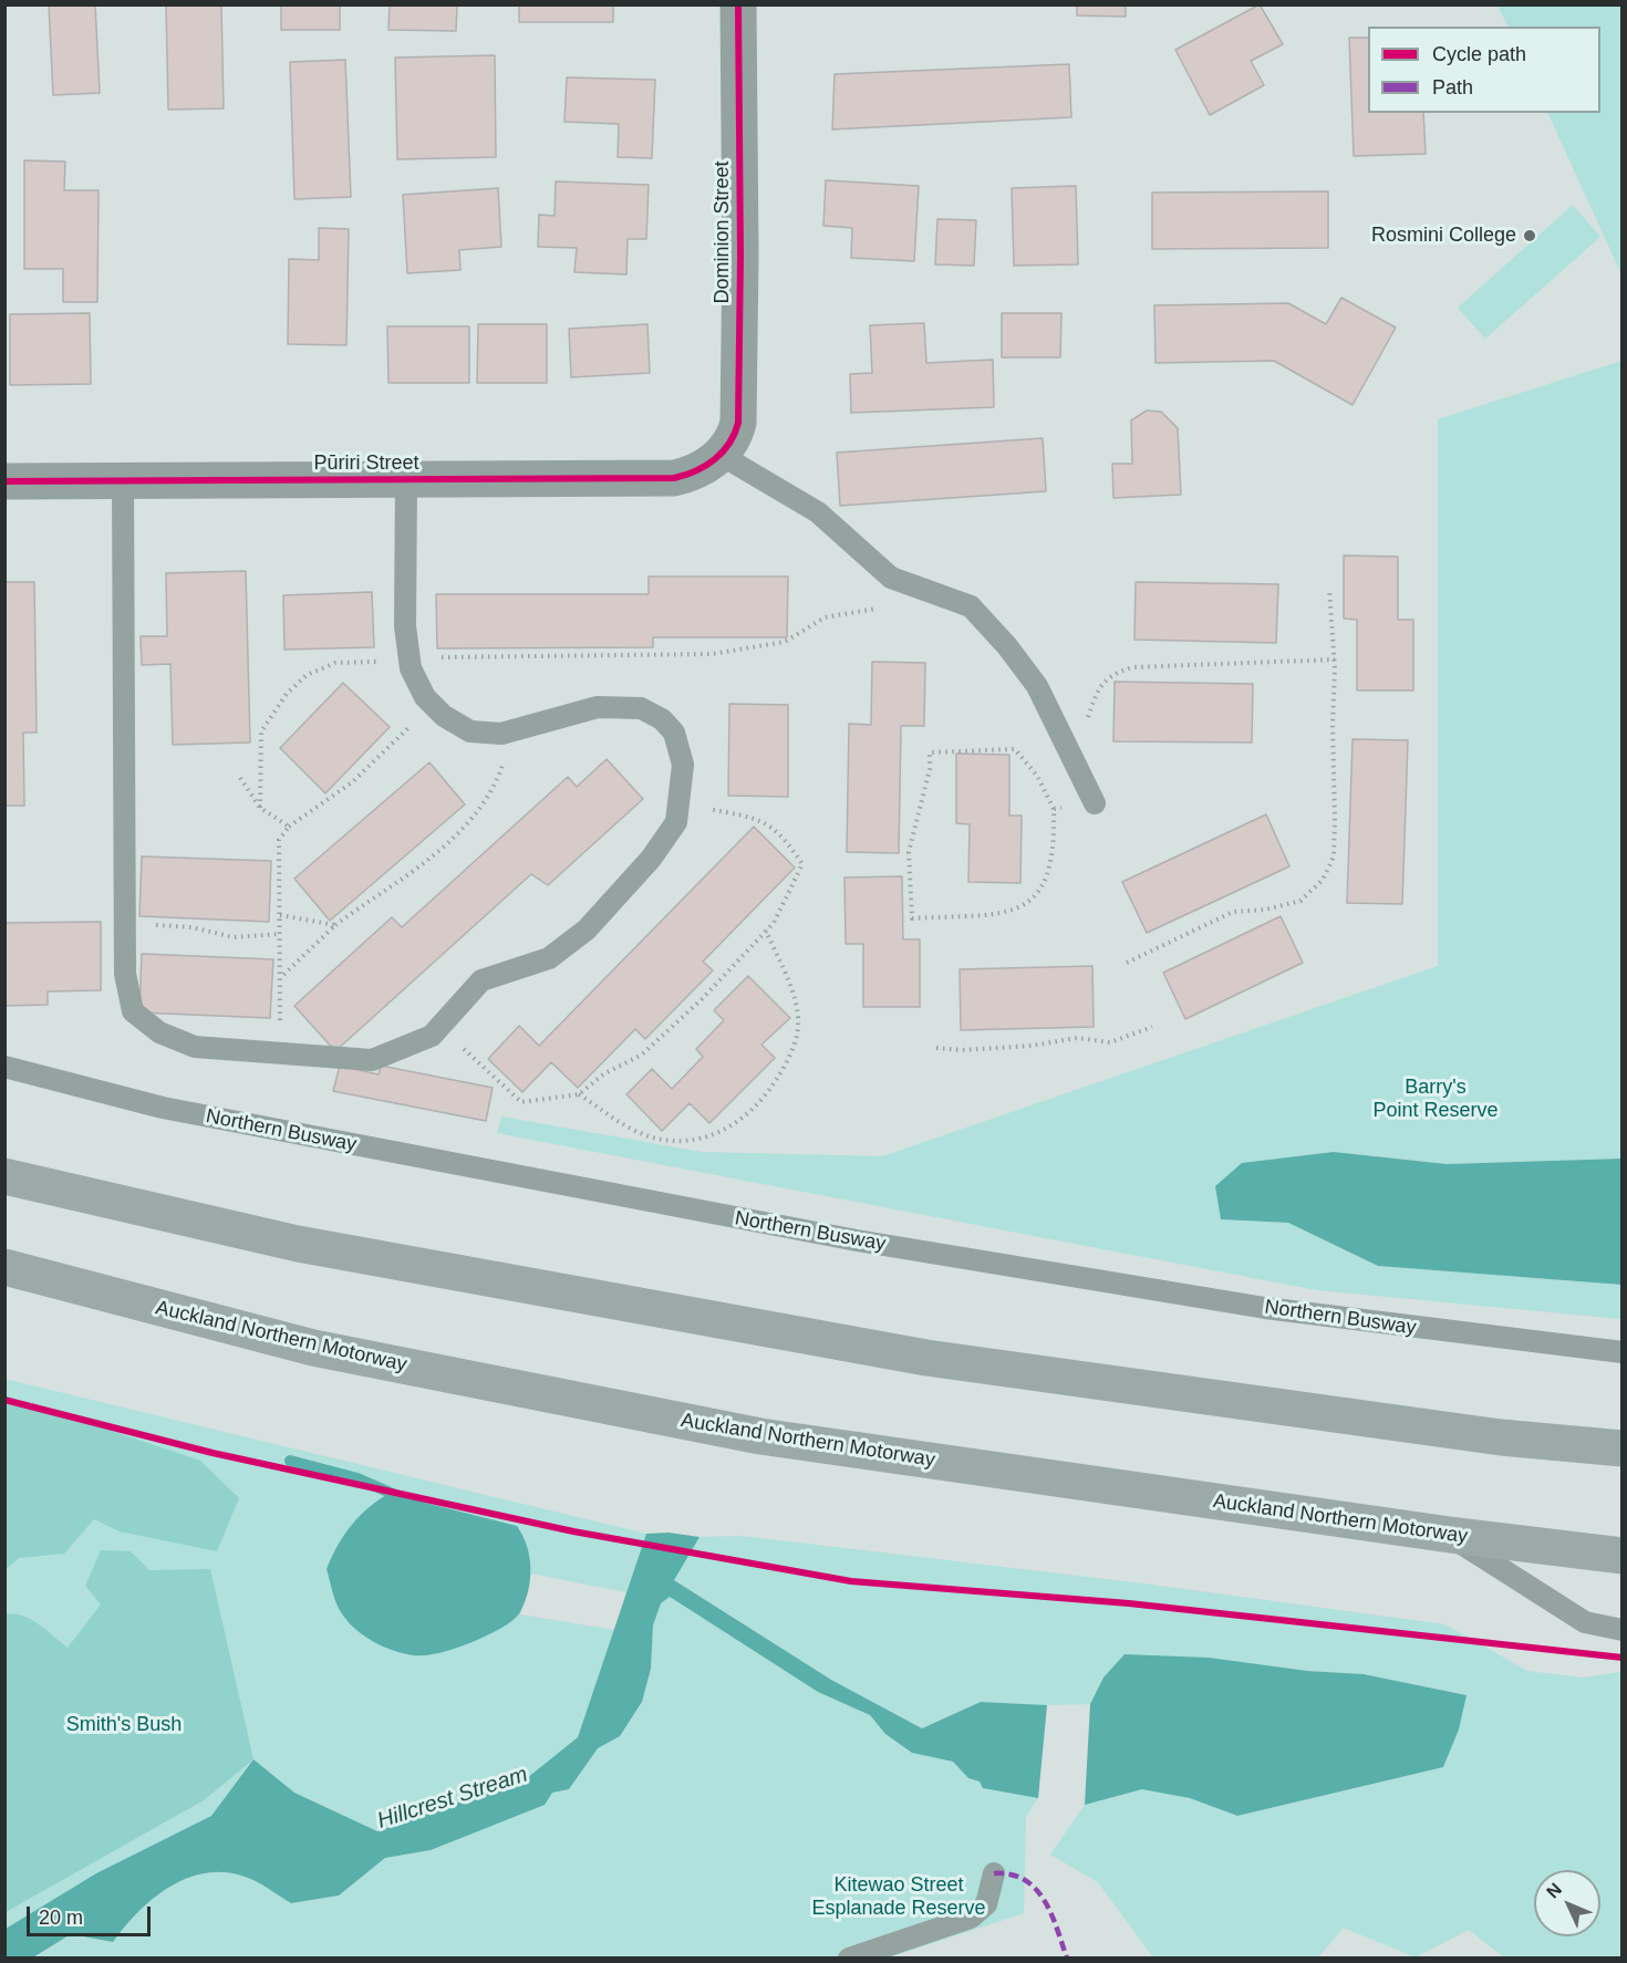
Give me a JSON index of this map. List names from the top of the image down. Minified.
{"streets":{"highway":["Auckland Northern Motorway"],"street":["Dominion Street","Pūriri Street"],"lane":["Northern Busway"]},"crossings":[["Dominion Street","Pūriri Street"]],"water":["Hillcrest Stream"],"parks":["Barry's Point Reserve","Smith's Bush","Kitewao Street Esplanade Reserve"],"places":["Rosmini College"],"legend":["Cycle path","Path"],"scale_bar":"20 m","north":"top left"}
